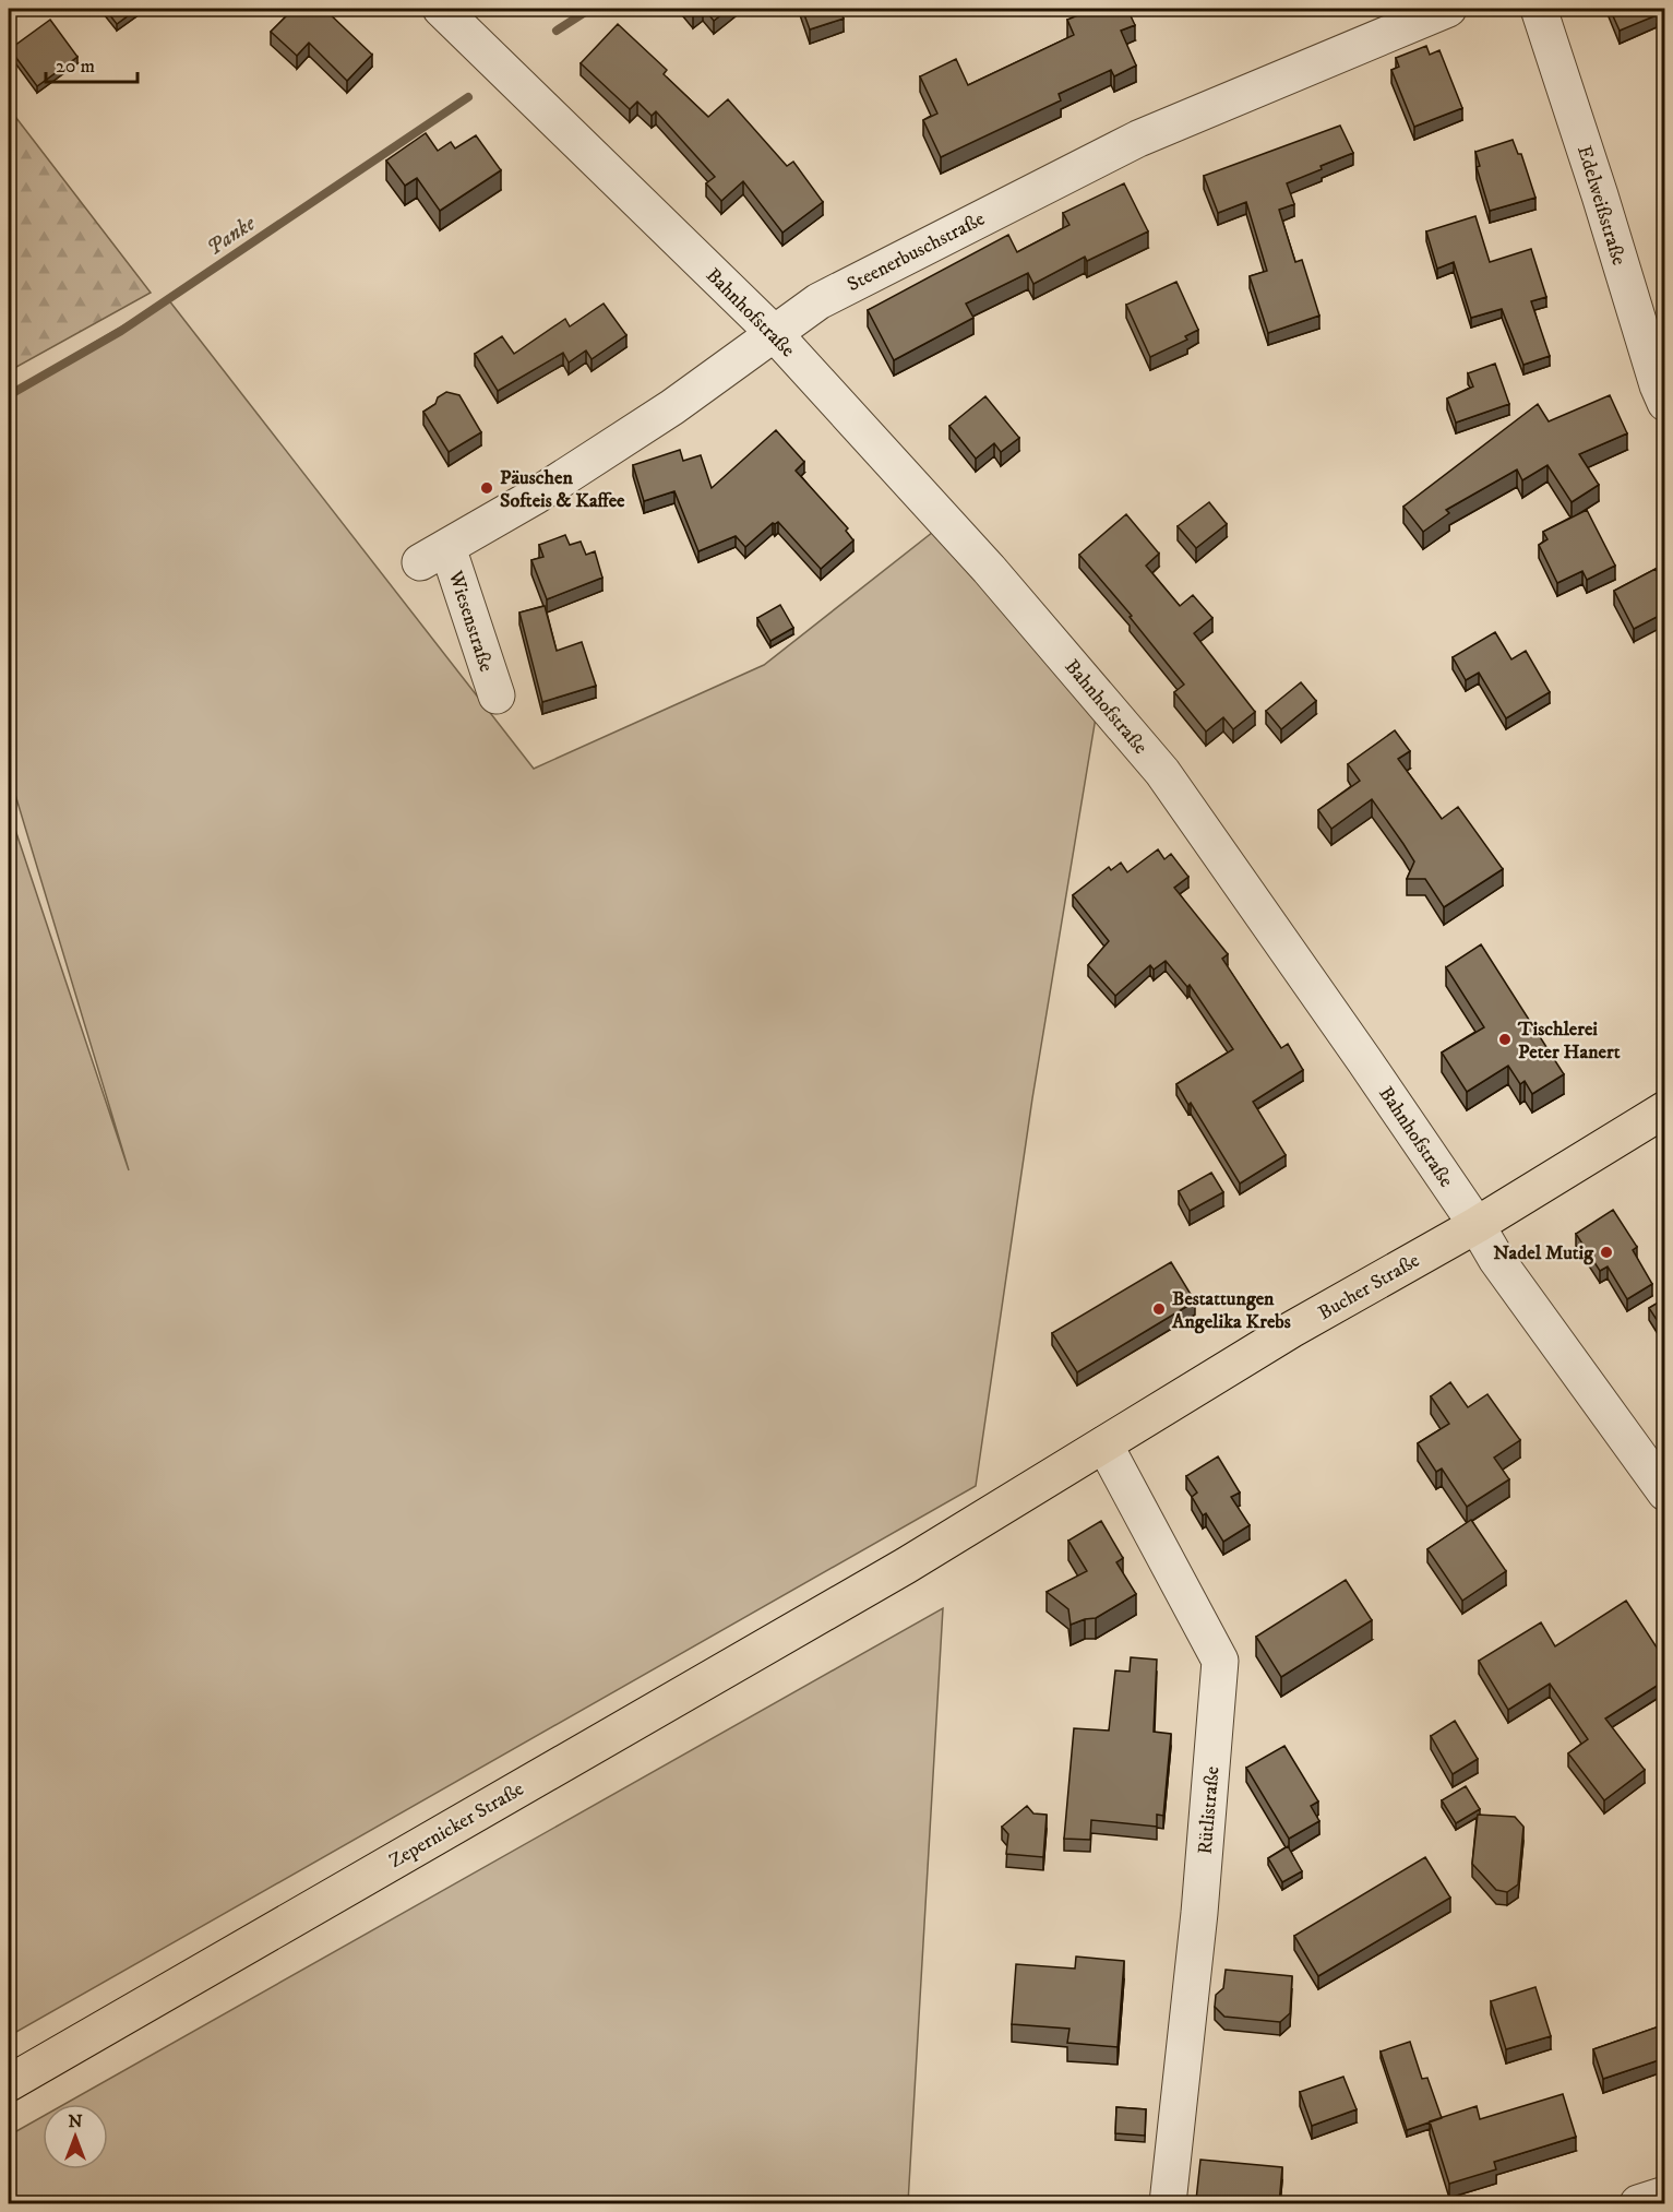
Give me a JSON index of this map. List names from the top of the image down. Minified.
{"streets":{"main road":["Bucher Straße","Zepernicker Straße"],"street":["Edelweißstraße","Steenerbuschstraße","Bahnhofstraße","Wiesenstraße","Rütlistraße"]},"crossings":[["Steenerbuschstraße","Bahnhofstraße"],["Steenerbuschstraße","Wiesenstraße"],["Bahnhofstraße","Bucher Straße"],["Bucher Straße","Rütlistraße"],["Bucher Straße","Zepernicker Straße"]],"water":["Panke"],"places":["Päuschen Softeis & Kaffee","Tischlerei Peter Hanert","Nadel Mutig","Bestattungen Angelika Krebs"],"scale_bar":"20 m","north":"top"}
